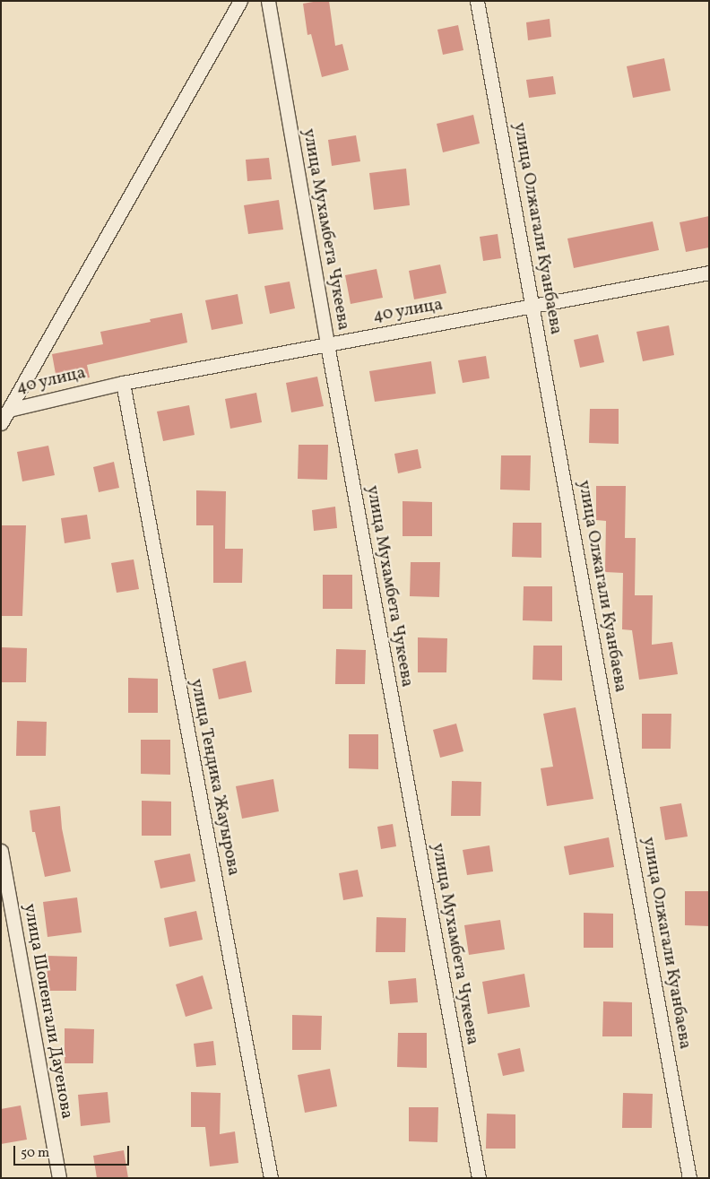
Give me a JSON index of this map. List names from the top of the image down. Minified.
{"streets":{"street":["улица Олжагали Куанбаева","улица Мухамбета Чукеева","40 улица","улица Тендика Жауырова","улица Шопенгали Дауенова"]},"crossings":[["улица Олжагали Куанбаева","40 улица"],["улица Мухамбета Чукеева","40 улица"],["40 улица","улица Тендика Жауырова"]],"scale_bar":"50 m"}
